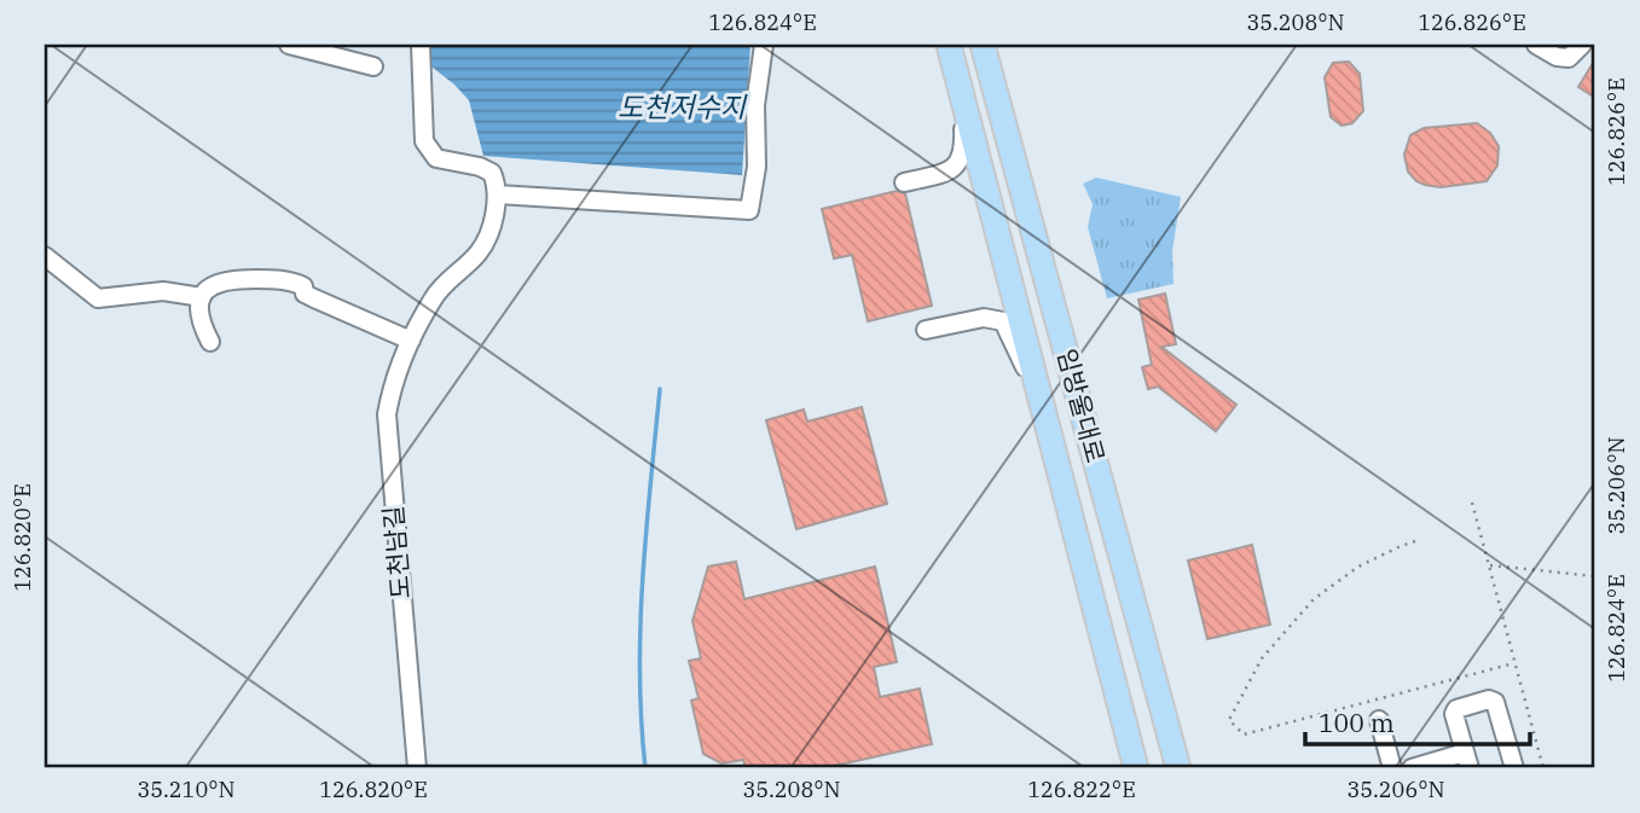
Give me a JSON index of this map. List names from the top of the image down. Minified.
{"streets":{"main road":["임방울대로"],"street":["도천남길"]},"water":["도천저수지"],"scale_bar":"100 m","coordinates":["126.824°E","35.208°N","126.826°E","35.206°N","126.820°E","35.210°N","126.822°E"]}
